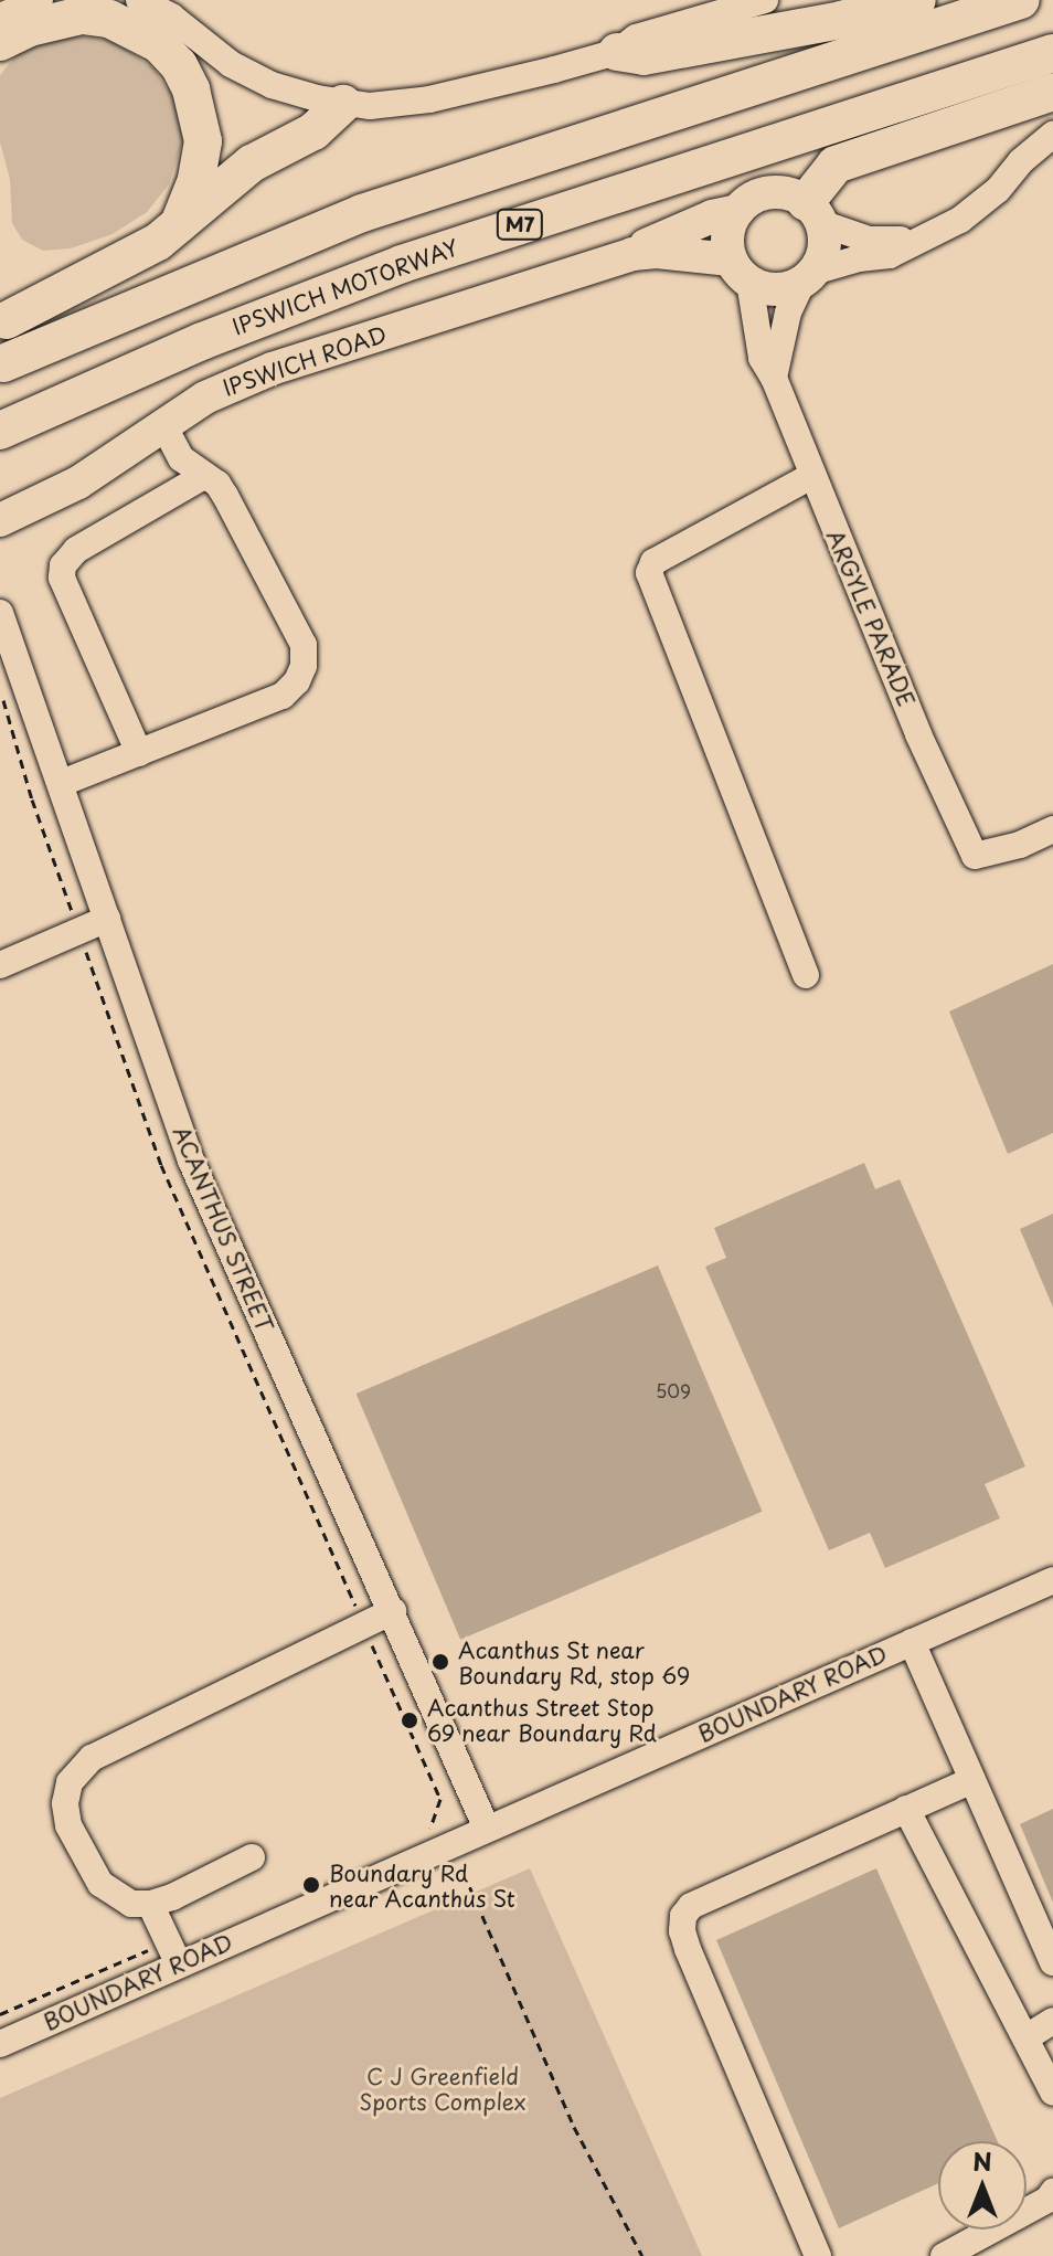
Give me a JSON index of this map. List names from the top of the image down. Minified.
{"streets":{"highway":["M7","IPSWICH MOTORWAY"],"main road":["IPSWICH ROAD"],"street":["ARGYLE PARADE","ACANTHUS STREET","BOUNDARY ROAD"]},"crossings":[["IPSWICH ROAD","ARGYLE PARADE"],["ACANTHUS STREET","BOUNDARY ROAD"]],"parks":["C J Greenfield Sports Complex"],"places":["Acanthus St near Boundary Rd, stop 69","Acanthus Street Stop 69 near Boundary Rd","Boundary Rd near Acanthus St"],"house_numbers":["509"],"north":"top"}
